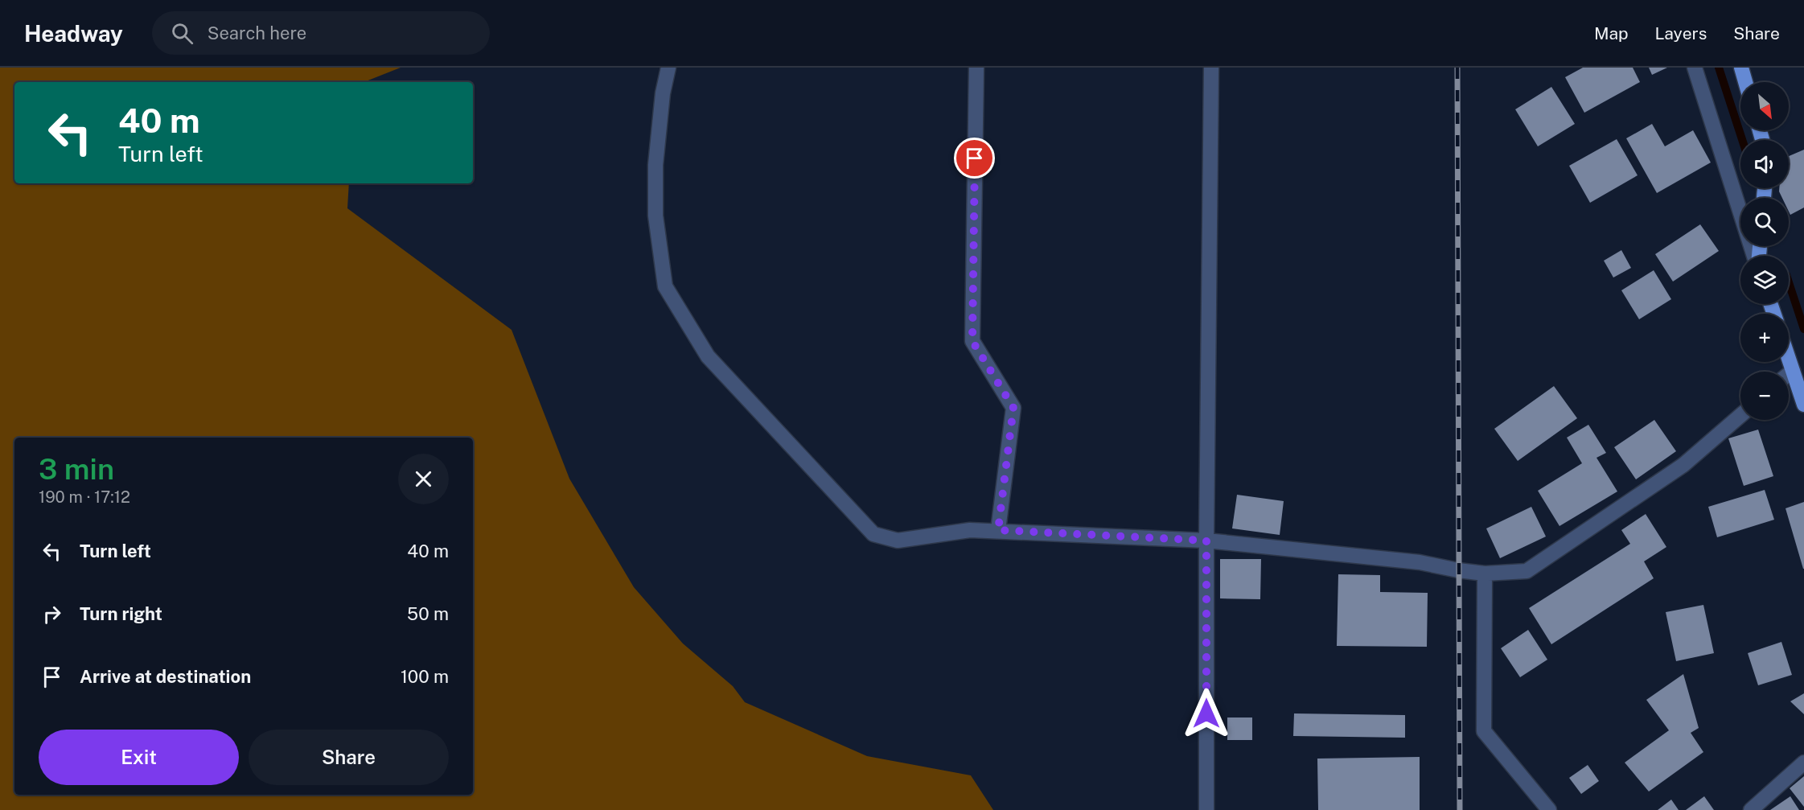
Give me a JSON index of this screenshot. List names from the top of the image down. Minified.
{"north":"bottom right","page":{"header":"Headway","search":"Search here","nav":["Map","Layers","Share"],"map_buttons":["+","−"],"turn":["40 m","Turn left"],"heading":["3 min","190 m · 17:12"],"list":[{"name":"Turn left","value":"40 m"},{"name":"Turn right","value":"50 m"},{"name":"Arrive at destination","value":"100 m"}],"buttons":["Exit","Share"]}}
